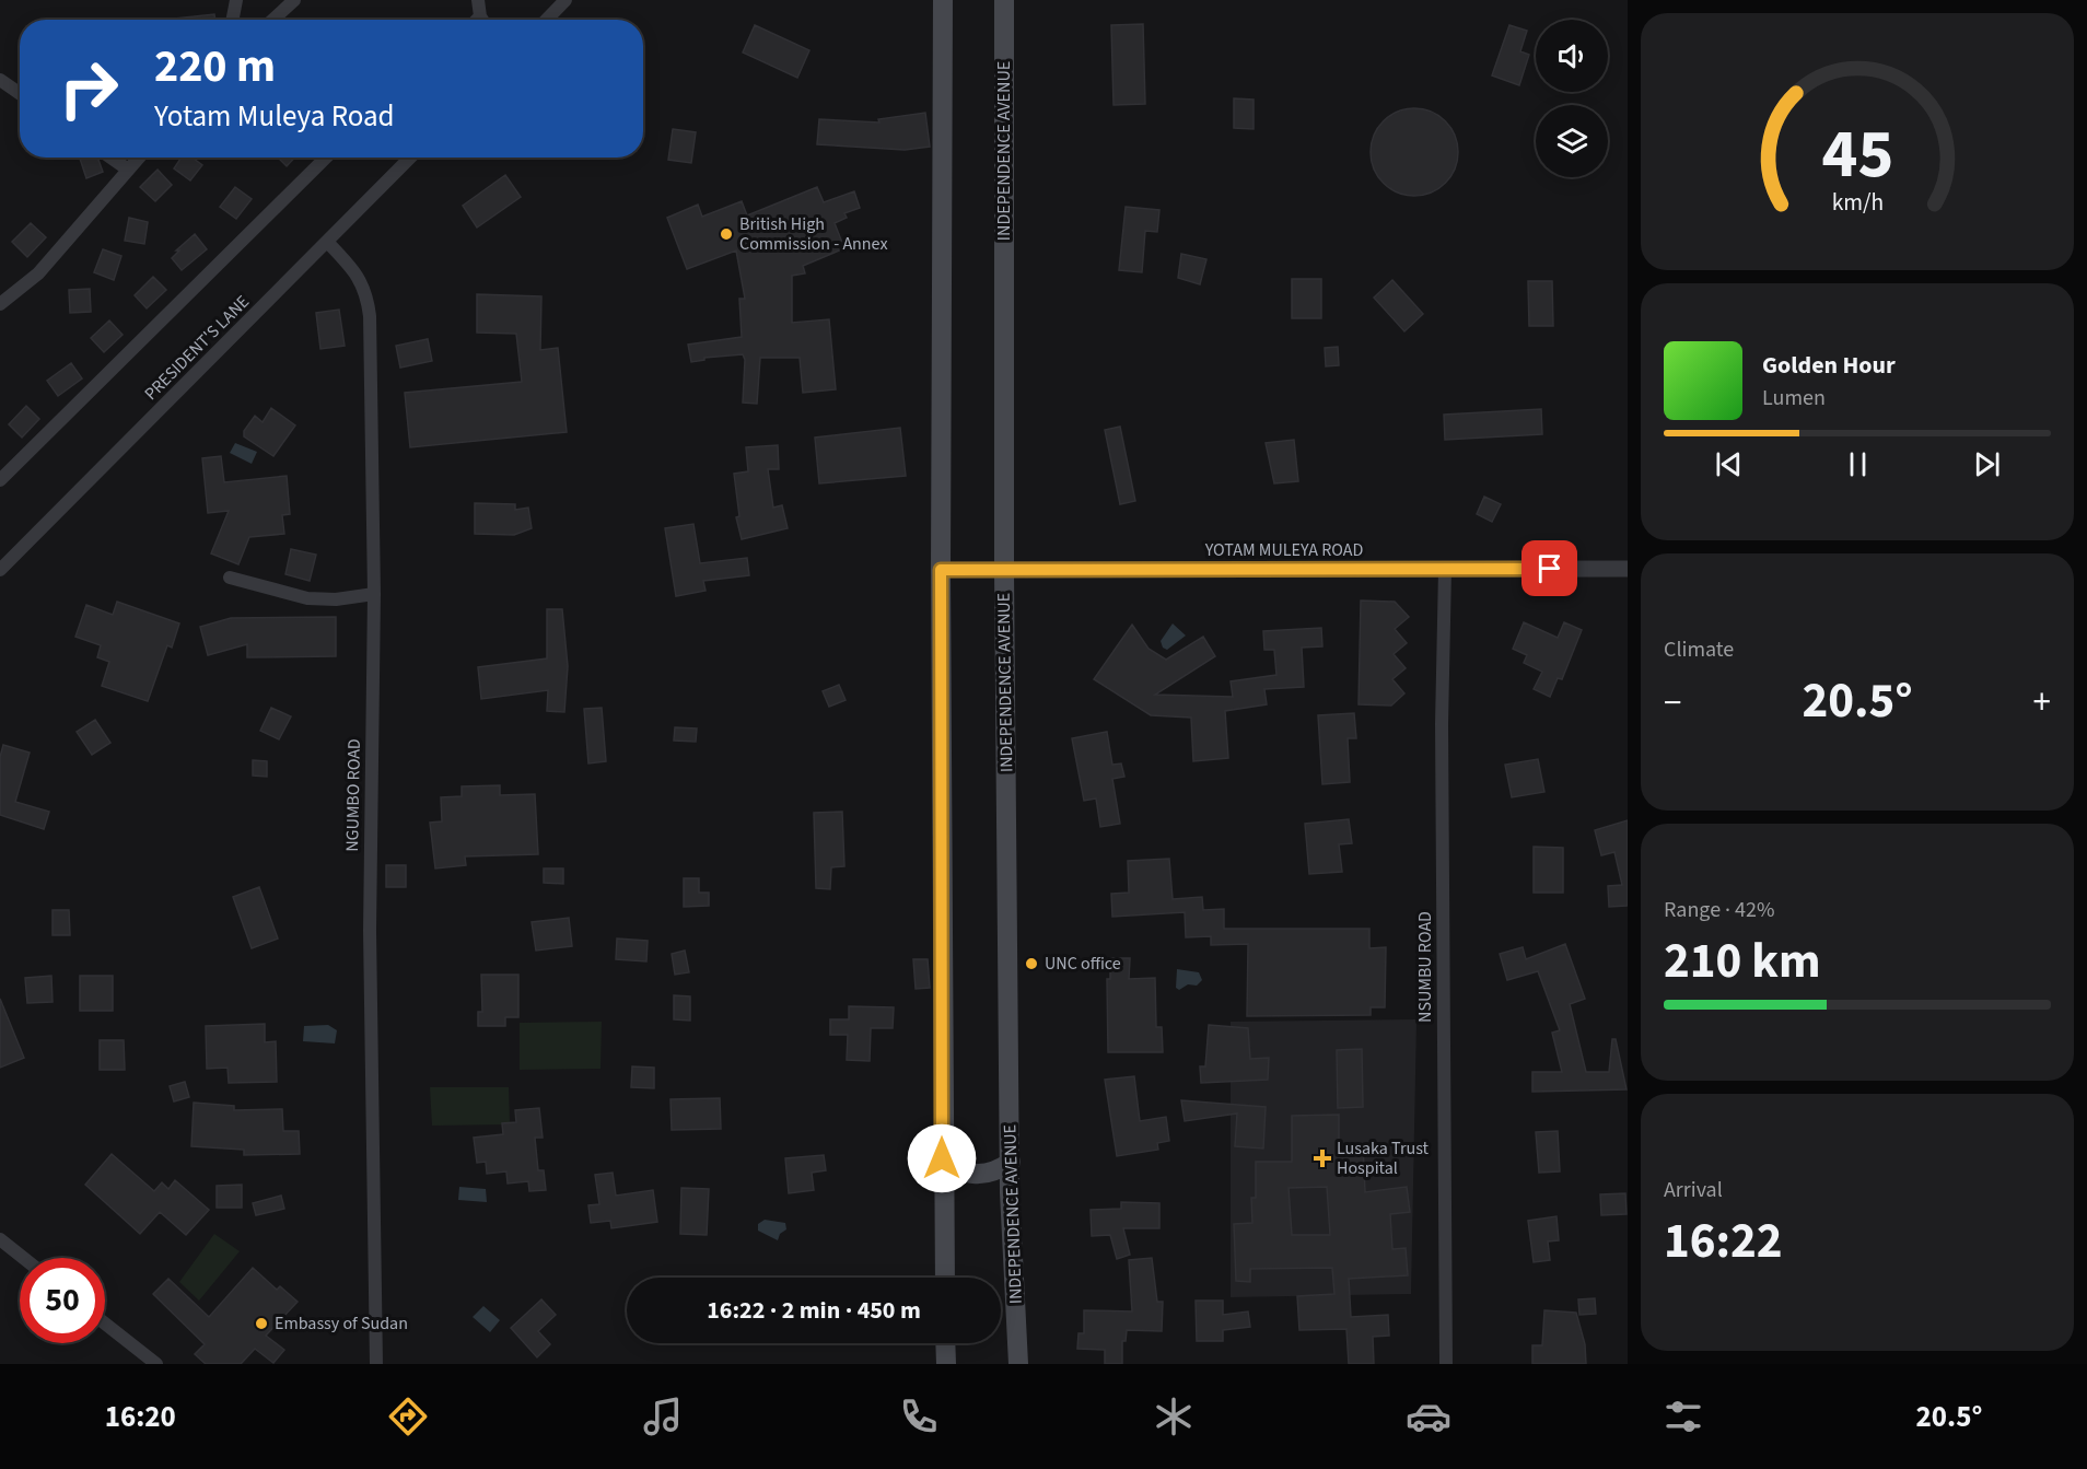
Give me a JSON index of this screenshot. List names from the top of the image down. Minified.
{"streets":{"main road":["INDEPENDENCE AVENUE"],"street":["PRESIDENT'S LANE","YOTAM MULEYA ROAD","NGUMBO ROAD","NSUMBU ROAD"]},"crossings":[["INDEPENDENCE AVENUE","YOTAM MULEYA ROAD"],["PRESIDENT'S LANE","NGUMBO ROAD"],["YOTAM MULEYA ROAD","NSUMBU ROAD"]],"places":{"other":["British High Commission - Annex","UNC office","Embassy of Sudan"],"health":["Lusaka Trust Hospital"]},"page":{"turn":["220 m","Yotam Muleya Road"],"song":["Golden Hour","Lumen"],"tile":["Climate",["Range · 42%","210 km"],["Arrival","16:22"]],"heat":["−","20.5°","+"],"limit":"50","trip":"16:22 · 2 min · 450 m","tabs":["16:20","20.5°"],"gauge":["45","km/h"]}}
